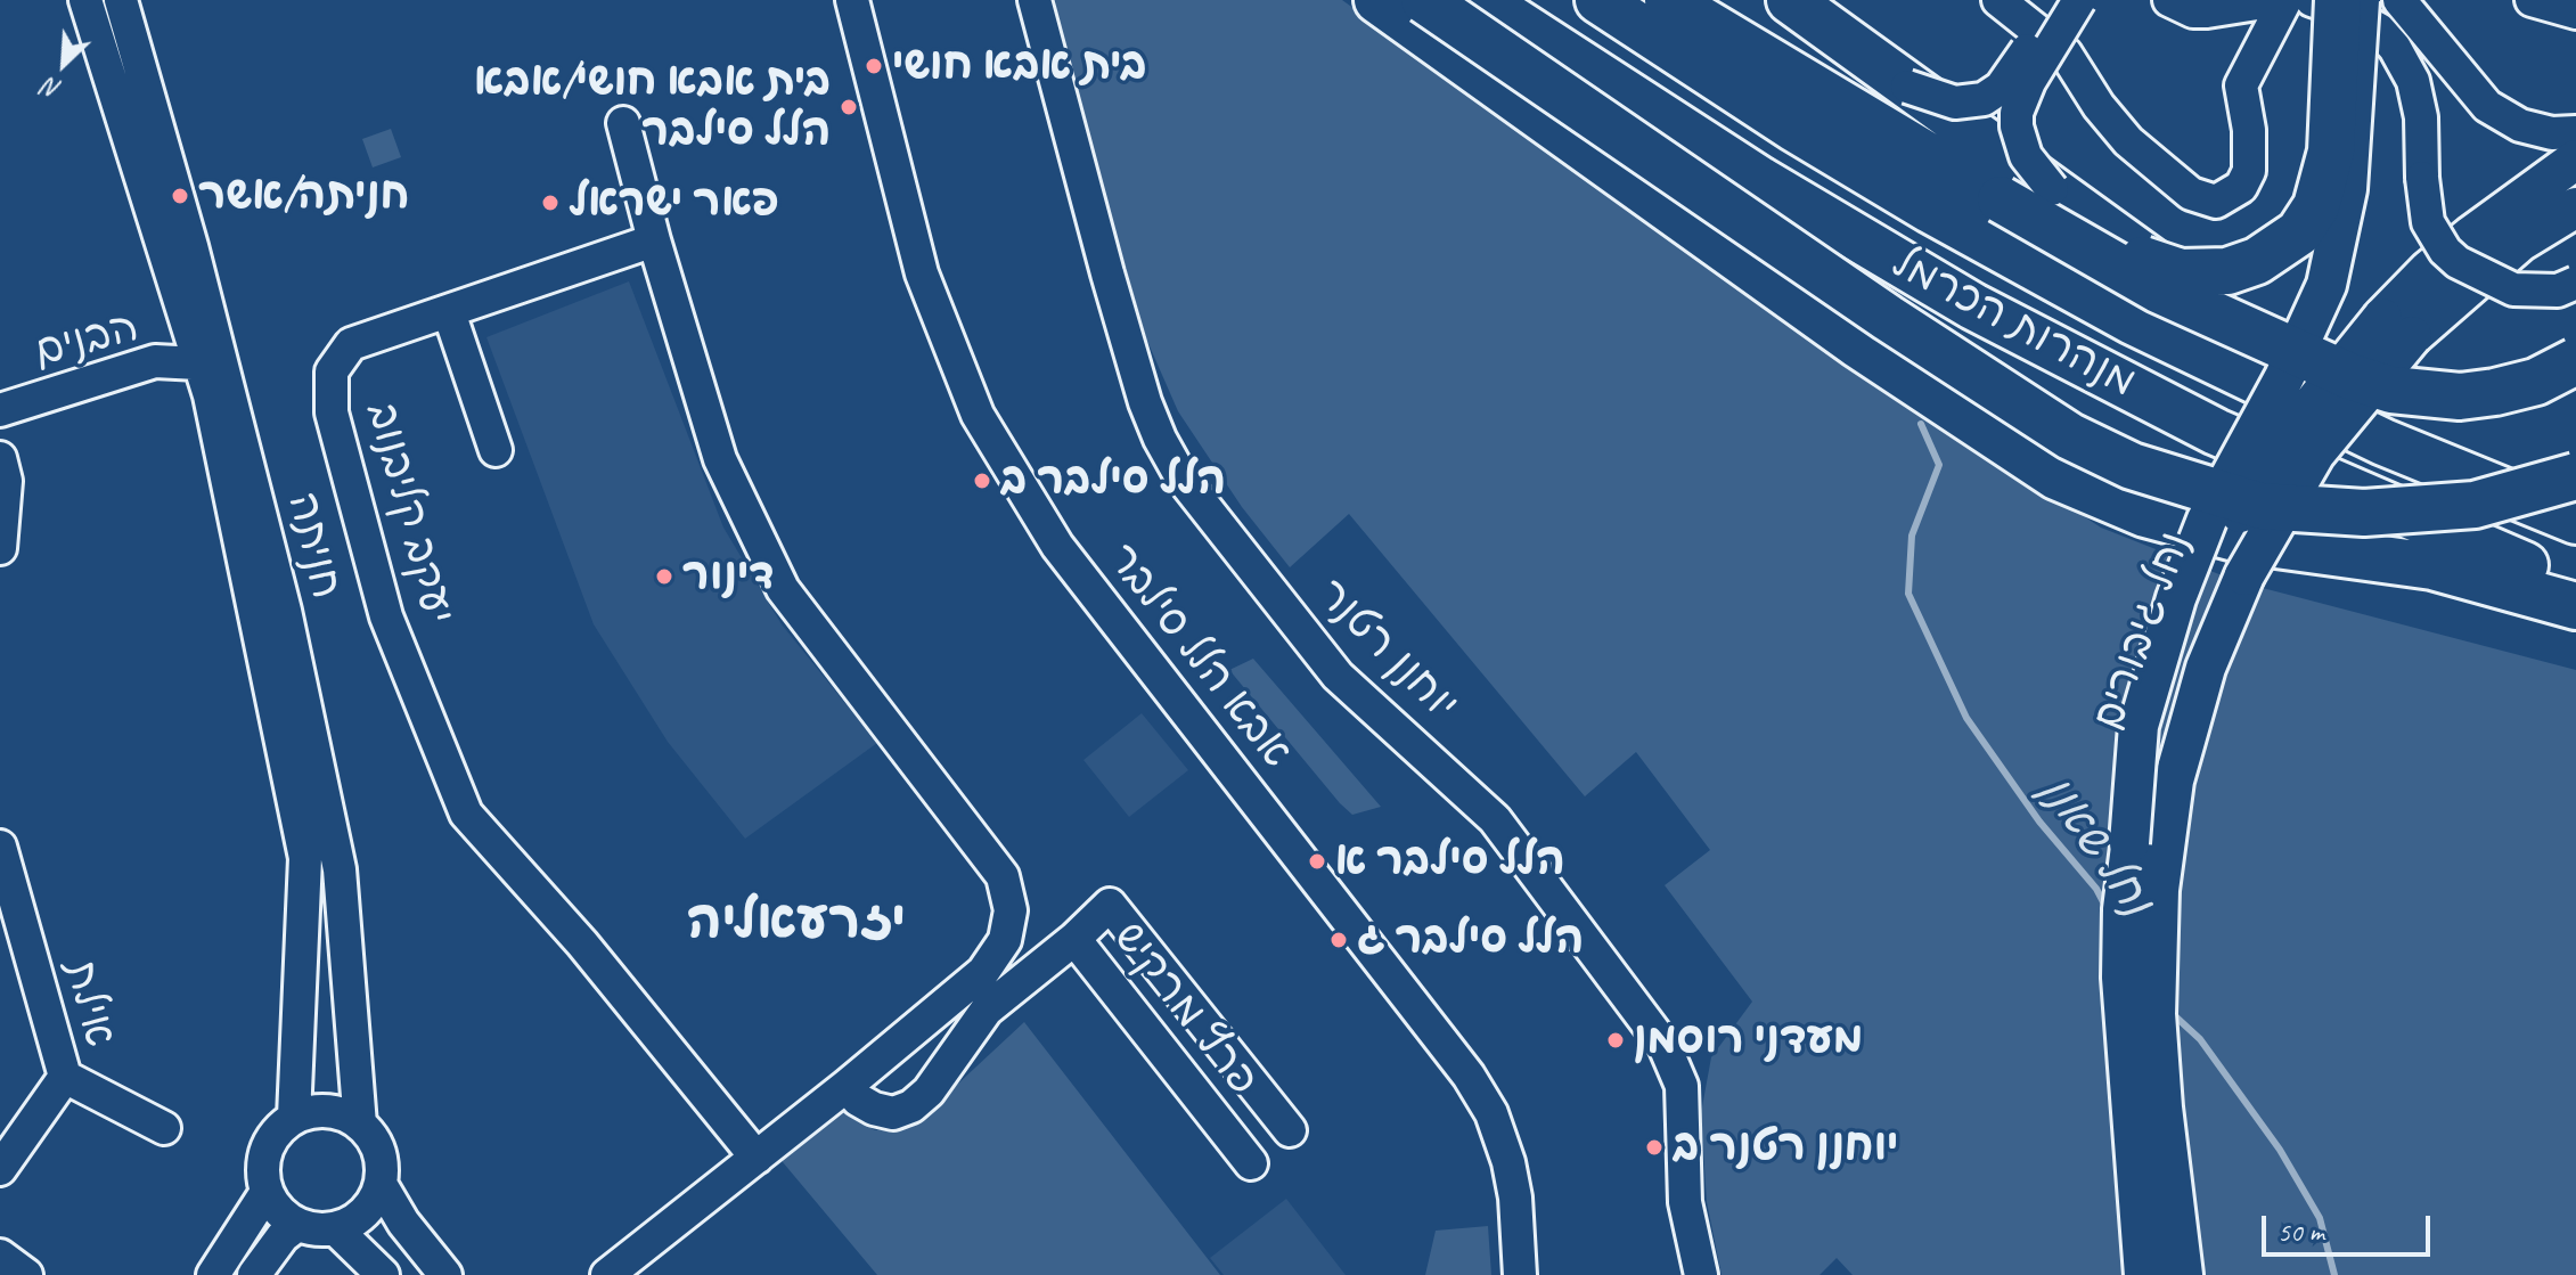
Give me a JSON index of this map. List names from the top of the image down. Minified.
{"streets":{"highway":["מנהרות הכרמל"],"main road":["נחל גיבורים"],"street":["הבנים","יעקב קליבנוב","חניתה","יוחנן רטנר","אבא הלל סילבר","אילת","פרץ מרקיש"]},"crossings":[["הבנים","חניתה"]],"districts":["יזרעאליה"],"water":["נחל שאנן"],"places":["בית אבא חושי","בית אבא חושי/אבא הלל סילבר","חניתה/אשר","פאר ישראל","הלל סילבר ב","דינור","הלל סילבר א","הלל סילבר ג","מעדני רוסמן","יוחנן רטנר ב"],"scale_bar":"50 m","north":"bottom left"}
